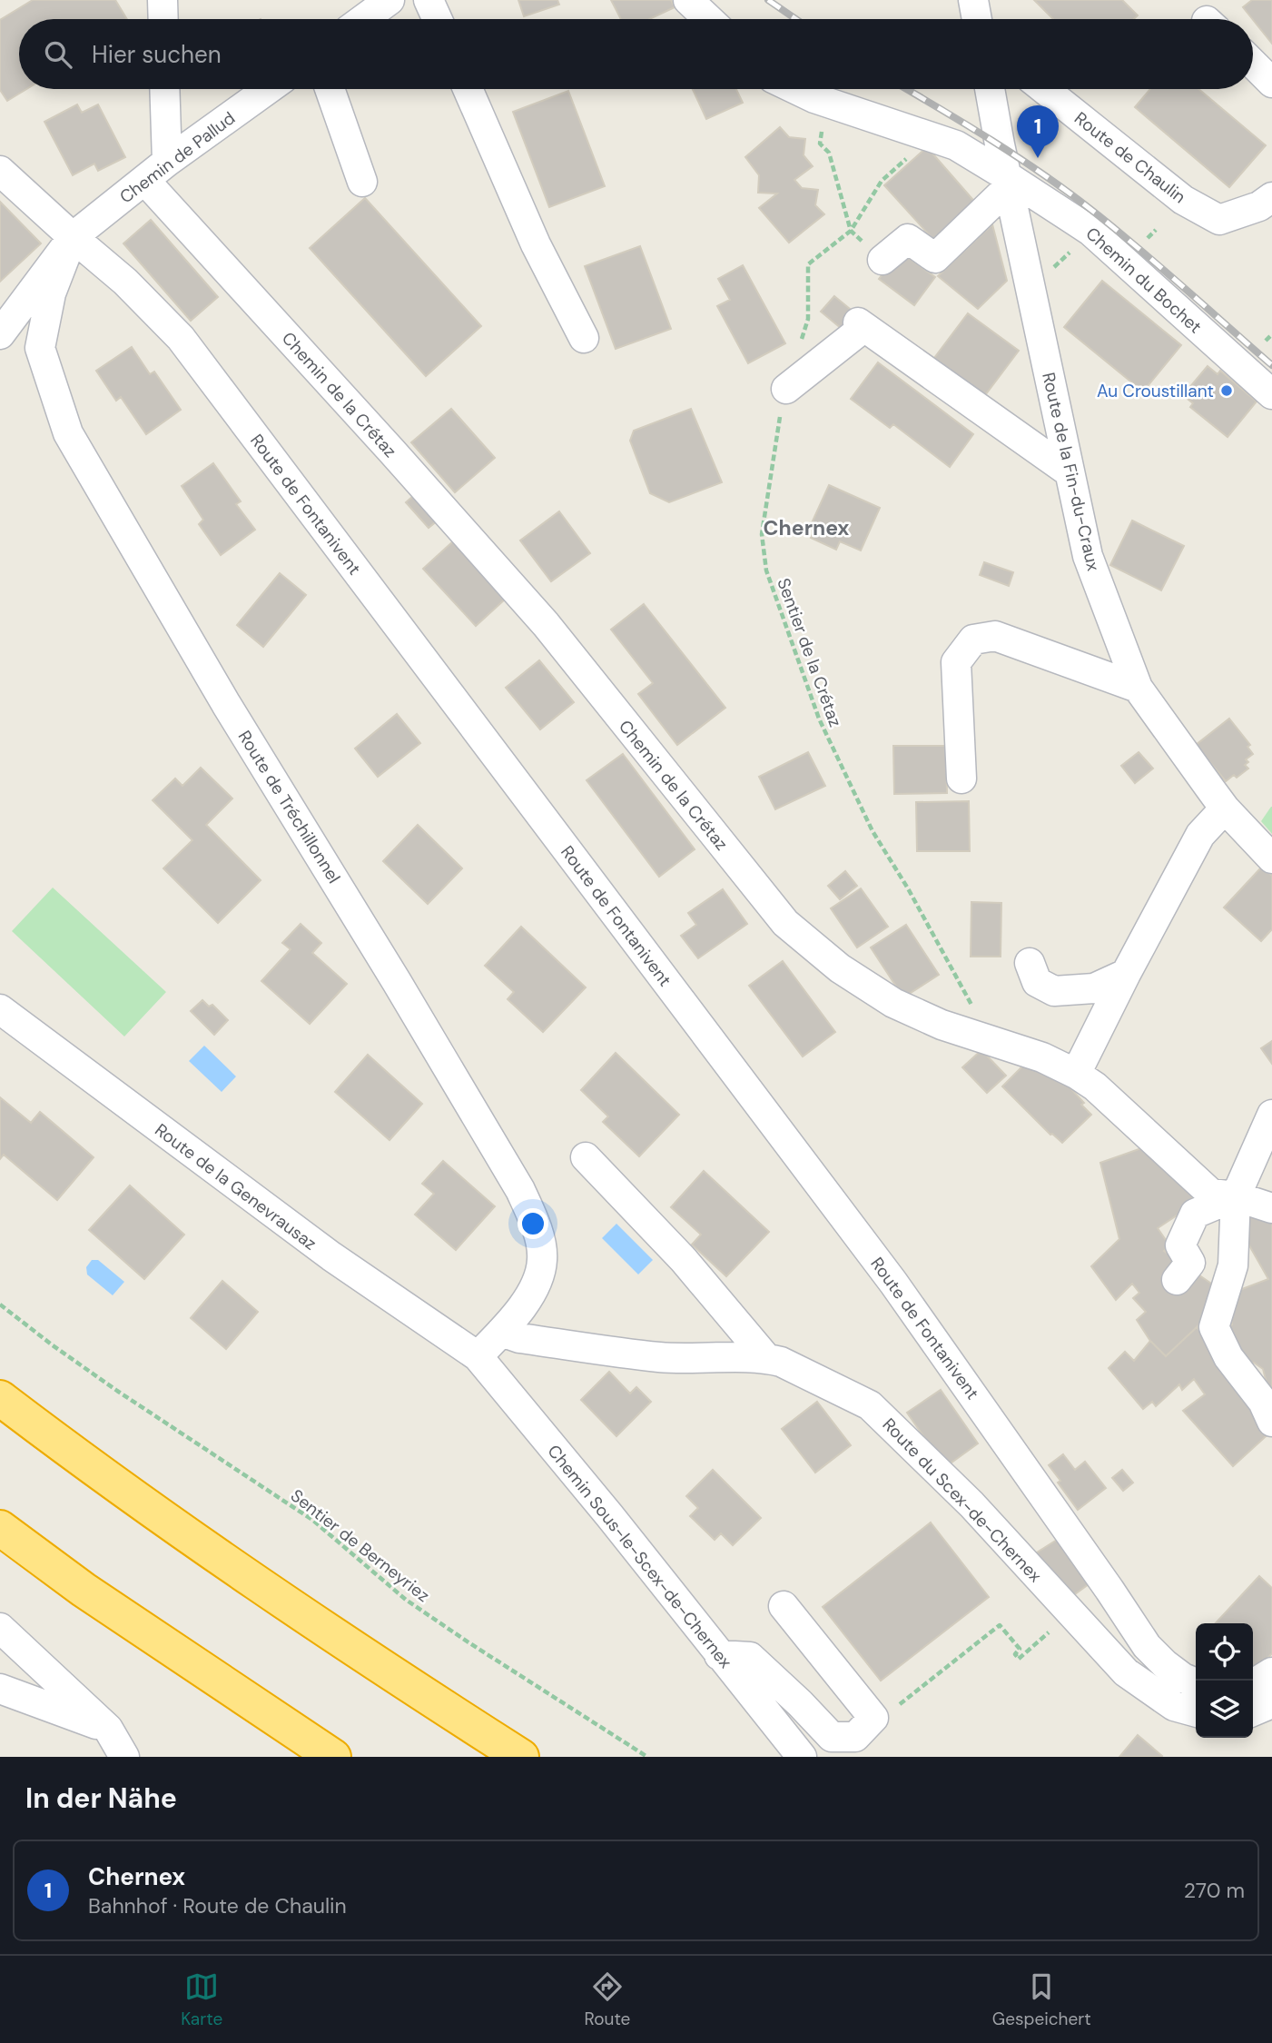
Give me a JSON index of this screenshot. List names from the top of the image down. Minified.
{"streets":{"street":["Chemin de Pallud","Route de Chaulin","Chemin du Bochet","Chemin de la Crétaz","Route de la Fin-du-Craux","Route de Fontanivent","Route de Tréchillonnel","Route de la Genevrausaz","Route du Scex-de-Chernex","Chemin Sous-le-Scex-de-Chernex"],"path":["Sentier de la Crétaz","Sentier de Berneyriez"]},"crossings":[["Chemin de Pallud","Chemin de la Crétaz"],["Chemin de Pallud","Route de Fontanivent"],["Chemin de Pallud","Route de Tréchillonnel"],["Chemin du Bochet","Route de la Fin-du-Craux"],["Route de Fontanivent","Route de Tréchillonnel"],["Route de Tréchillonnel","Route de la Genevrausaz"],["Route de Tréchillonnel","Route du Scex-de-Chernex"],["Route de Tréchillonnel","Chemin Sous-le-Scex-de-Chernex"],["Route de la Genevrausaz","Chemin Sous-le-Scex-de-Chernex"]],"districts":["Chernex"],"places":["Au Croustillant"],"page":{"search":"Hier suchen","pins":"1","heading":"In der Nähe","list":[{"mark":"1","name":"Chernex","note":"Bahnhof · Route de Chaulin","value":"270 m"}],"nav":["Karte","Route","Gespeichert"]}}
